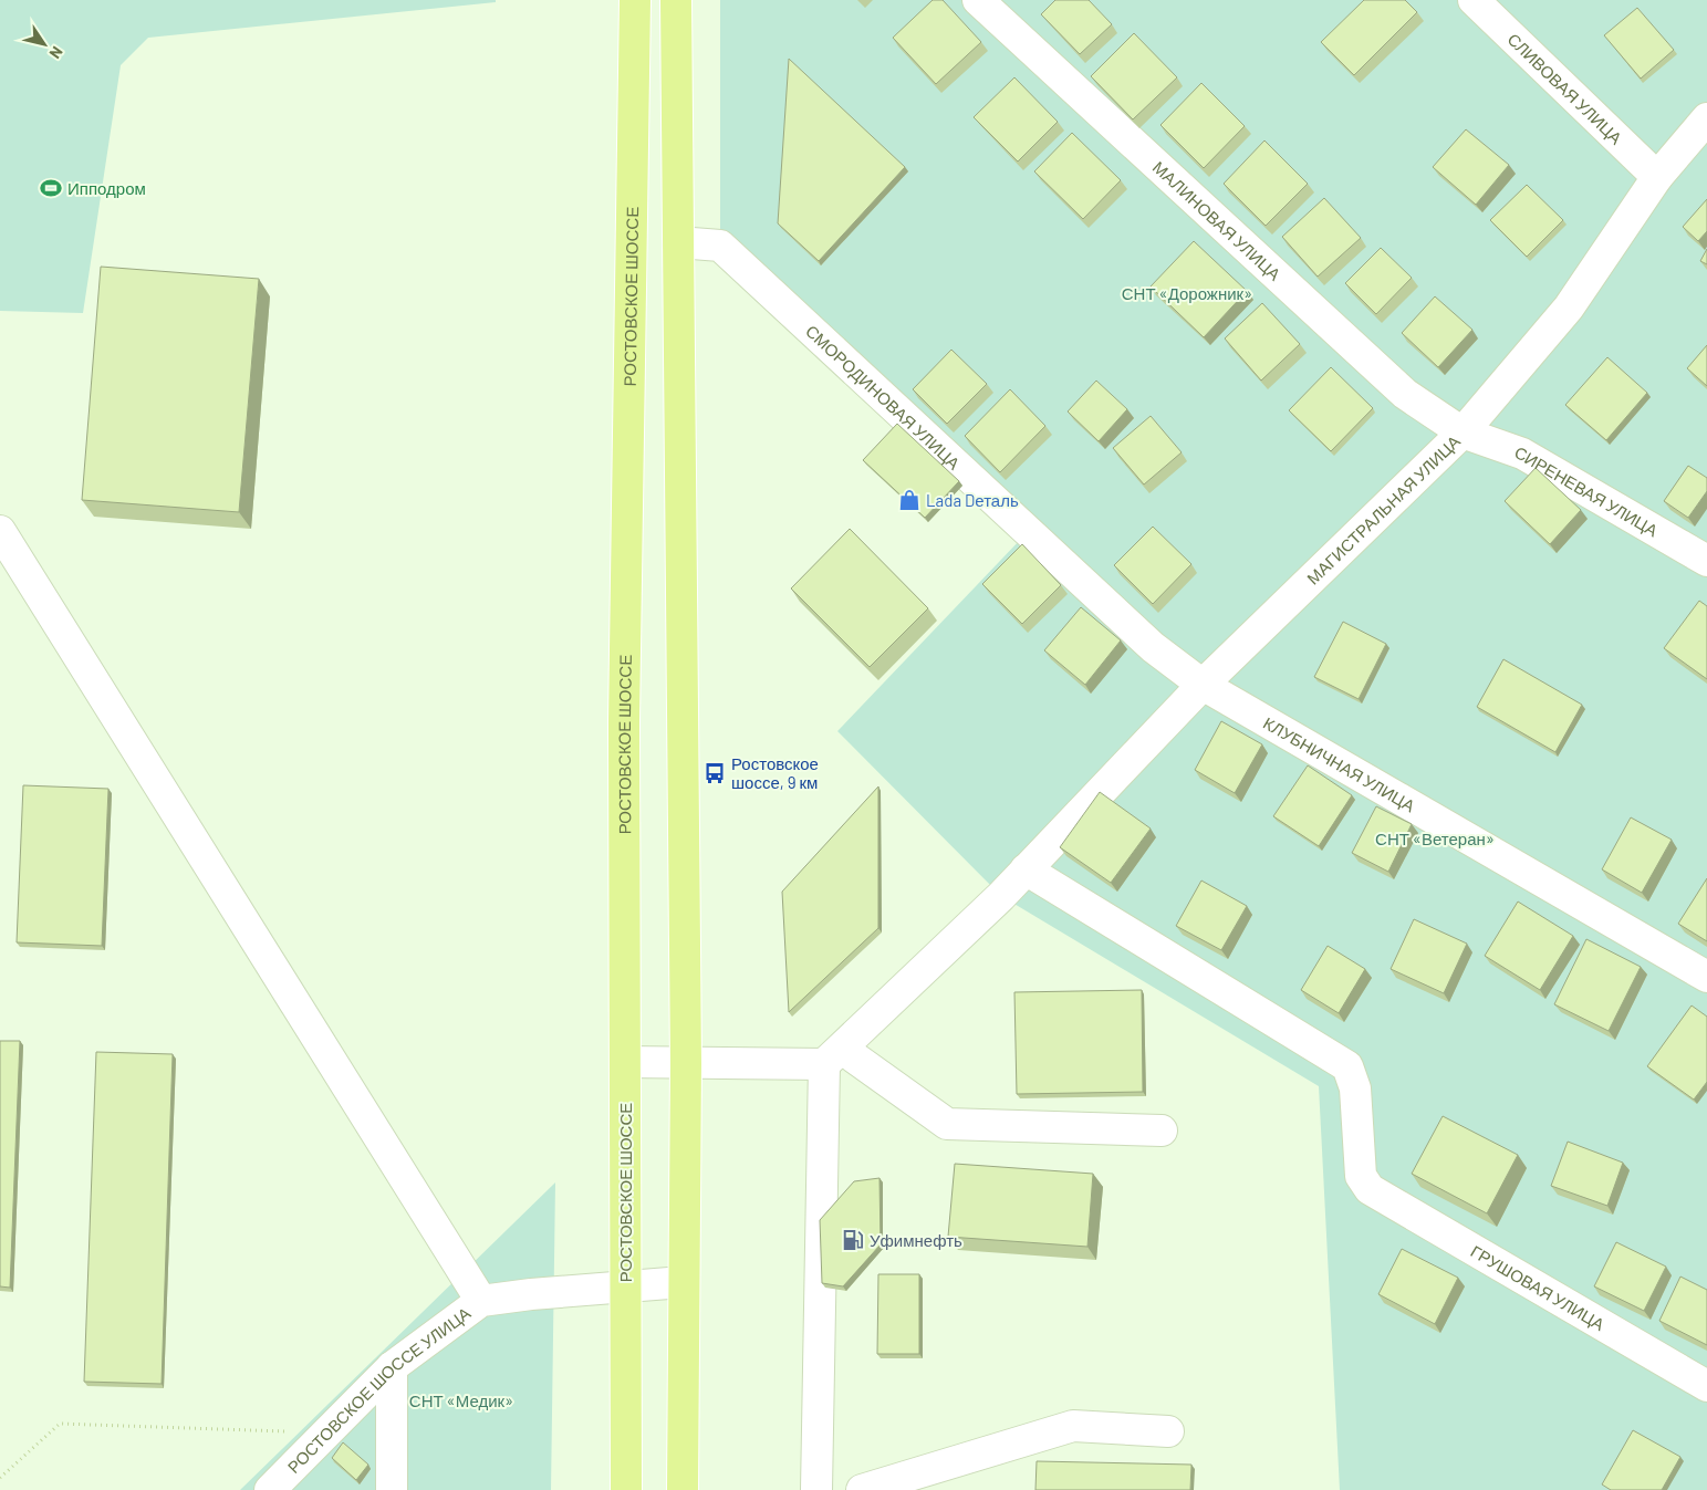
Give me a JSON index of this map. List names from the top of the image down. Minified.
{"streets":{"highway":["РОСТОВСКОЕ ШОССЕ"],"street":["СЛИВОВАЯ УЛИЦА","МАЛИНОВАЯ УЛИЦА","СМОРОДИНОВАЯ УЛИЦА","СИРЕНЕВАЯ УЛИЦА","МАГИСТРАЛЬНАЯ УЛИЦА","КЛУБНИЧНАЯ УЛИЦА","ГРУШОВАЯ УЛИЦА","РОСТОВСКОЕ ШОССЕ УЛИЦА"]},"crossings":[["СЛИВОВАЯ УЛИЦА","МАГИСТРАЛЬНАЯ УЛИЦА"],["МАЛИНОВАЯ УЛИЦА","СИРЕНЕВАЯ УЛИЦА"],["МАЛИНОВАЯ УЛИЦА","МАГИСТРАЛЬНАЯ УЛИЦА"],["РОСТОВСКОЕ ШОССЕ","РОСТОВСКОЕ ШОССЕ УЛИЦА"],["СМОРОДИНОВАЯ УЛИЦА","МАГИСТРАЛЬНАЯ УЛИЦА"],["СМОРОДИНОВАЯ УЛИЦА","КЛУБНИЧНАЯ УЛИЦА"],["СИРЕНЕВАЯ УЛИЦА","МАГИСТРАЛЬНАЯ УЛИЦА"],["МАГИСТРАЛЬНАЯ УЛИЦА","КЛУБНИЧНАЯ УЛИЦА"],["МАГИСТРАЛЬНАЯ УЛИЦА","ГРУШОВАЯ УЛИЦА"]],"parks":["СНТ «Дорожник»","СНТ «Ветеран»","СНТ «Медик»"],"places":{"sports":["Ипподром"],"shop":["Lada Dеталь"],"bus stop":["Ростовское шоссе, 9 км"],"fuel station":["Уфимнефть"]},"north":"bottom right"}
